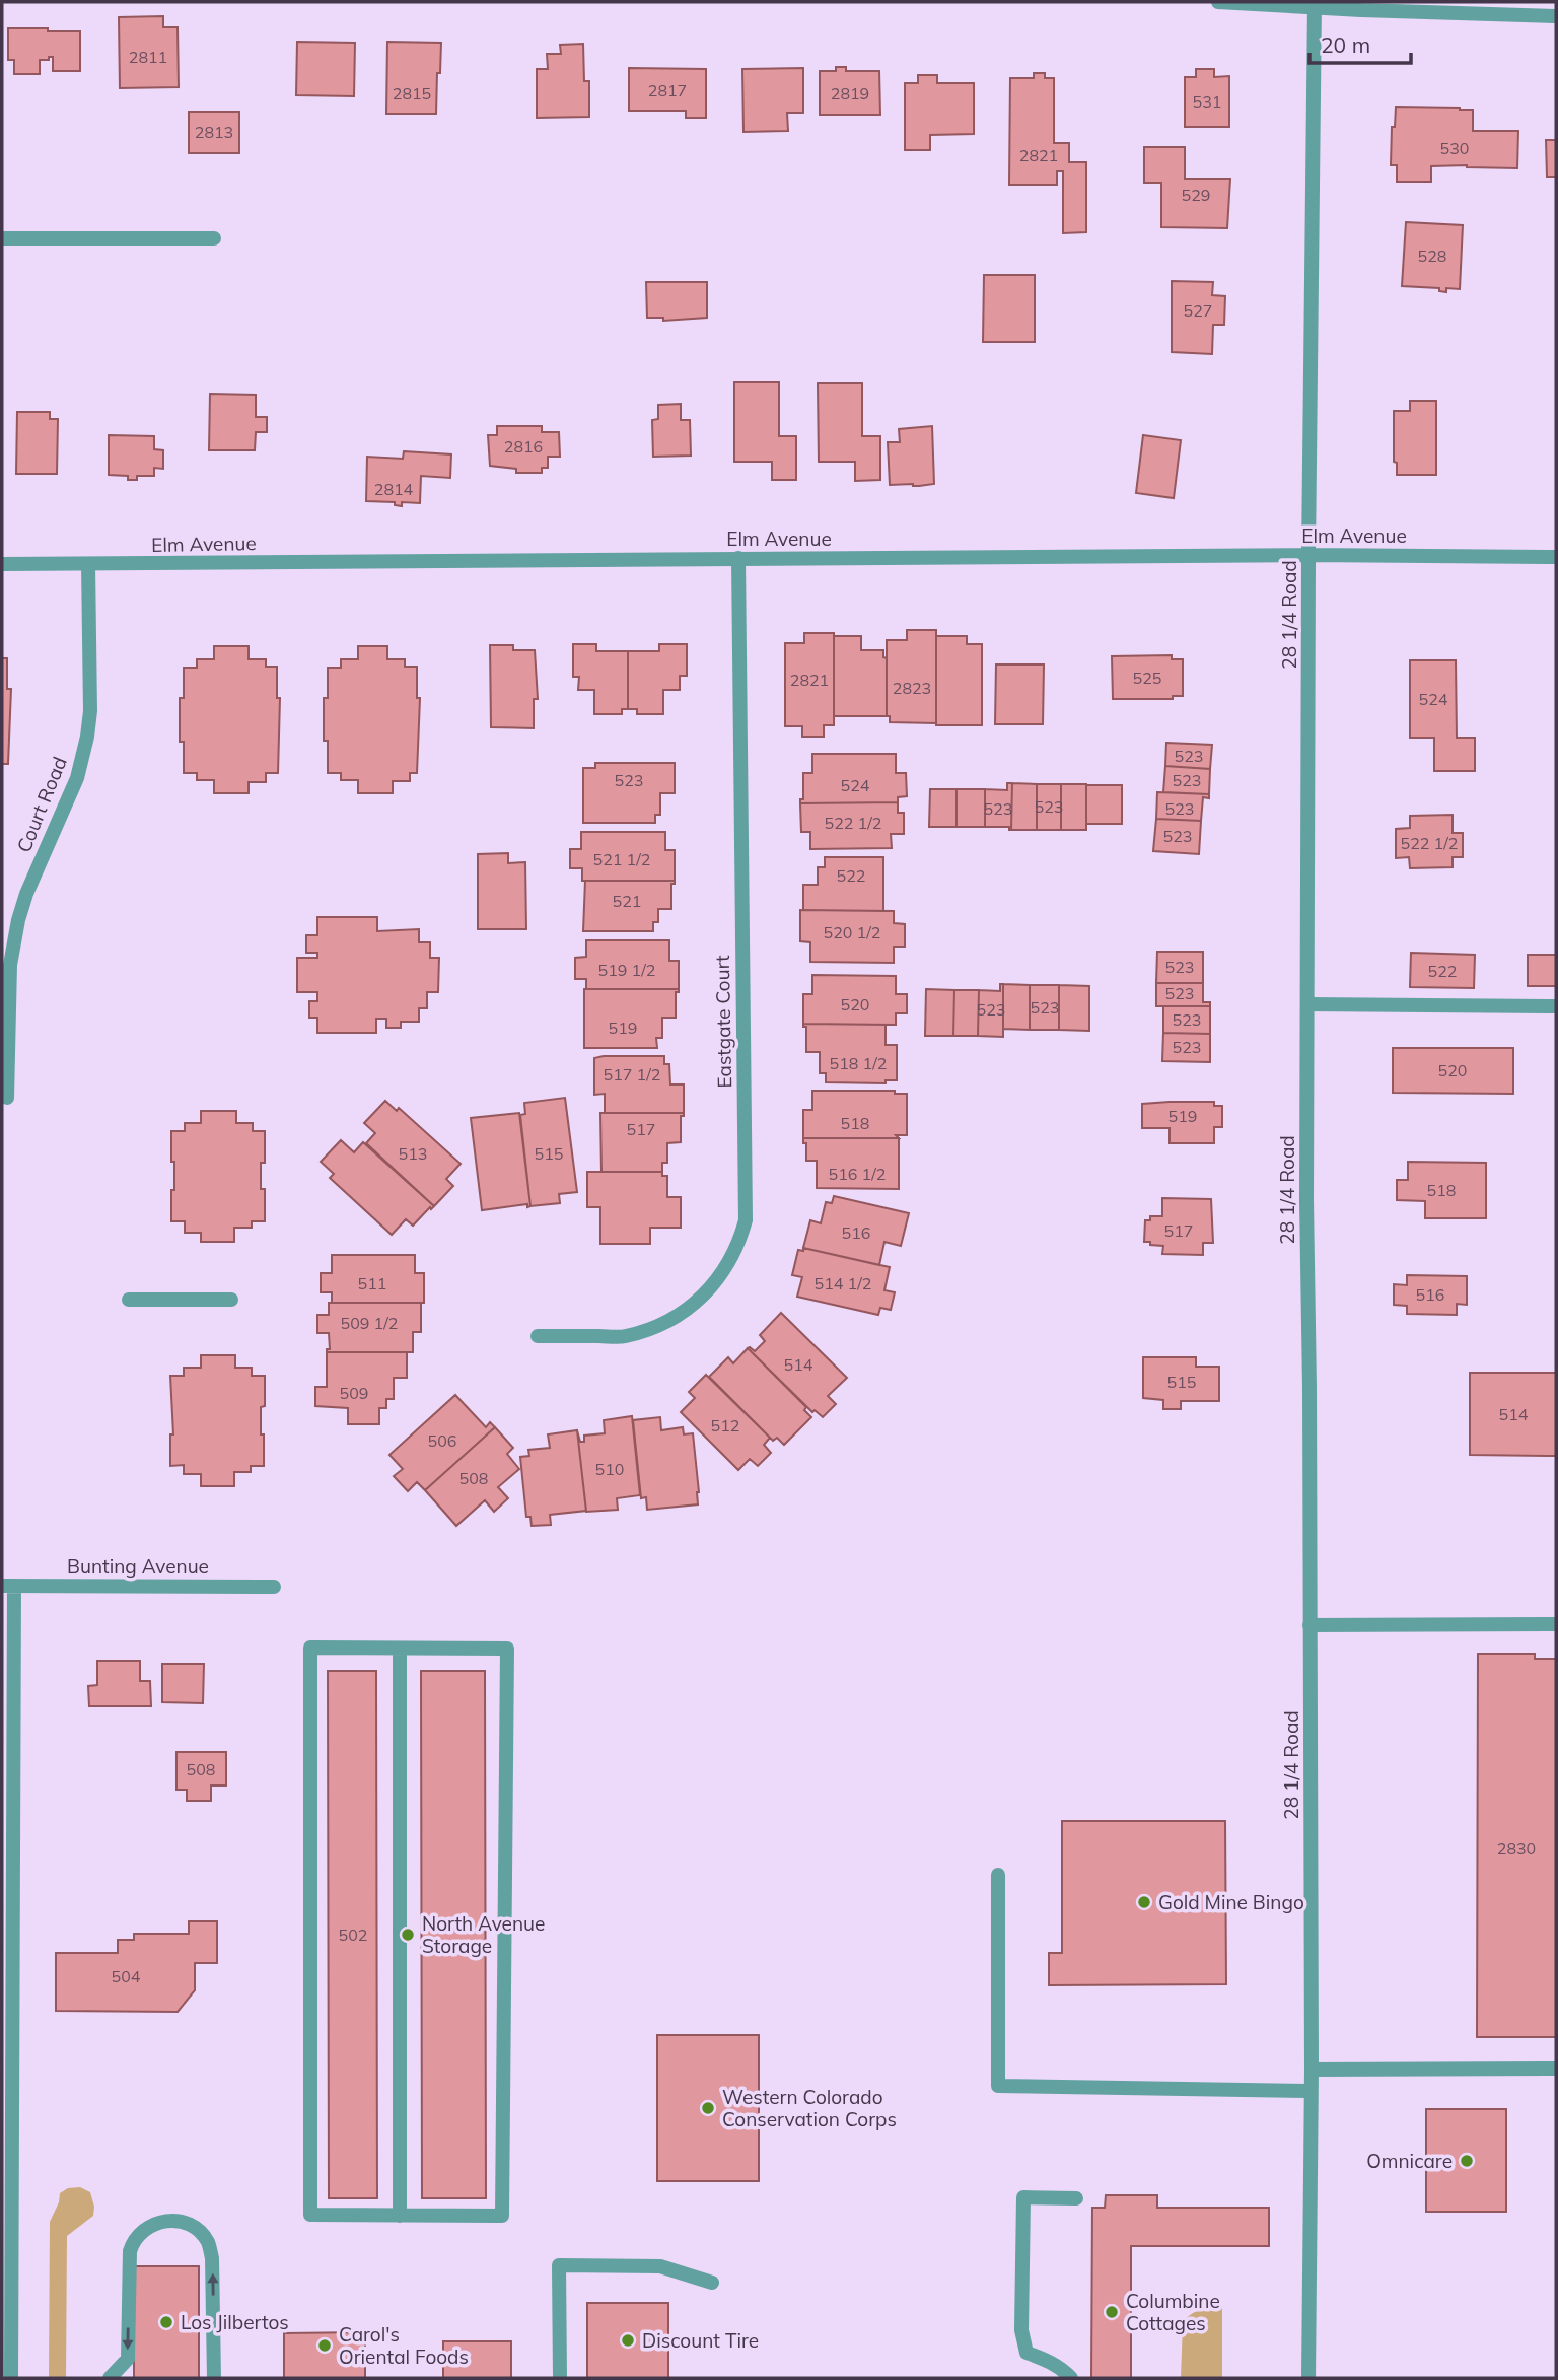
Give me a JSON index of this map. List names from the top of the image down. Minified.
{"streets":{"street":["Elm Avenue","28 1/4 Road","Court Road","Eastgate Court","Bunting Avenue"]},"crossings":[["Elm Avenue","28 1/4 Road"],["Elm Avenue","Court Road"],["Elm Avenue","Eastgate Court"]],"places":["Gold Mine Bingo","North Avenue Storage","Western Colorado Conservation Corps","Omnicare","Columbine Cottages","Los Jilbertos","Discount Tire","Carol's Oriental Foods"],"house_numbers":["2811","2817","2815","2819","531","2813","530","2821","529","528","527","2816","2814","525","2821","2823","524","523","523","523","524","523","523","523","522 1/2","523","522 1/2","521 1/2","522","521","520 1/2","523","519 1/2","522","523","520","523","523","523","519","523","518 1/2","520","517 1/2","519","518","517","513","515","516 1/2","518","517","516","511","514 1/2","516","509 1/2","514","515","509","514","512","506","510","508","508","2830","502","504"],"scale_bar":"20 m"}
